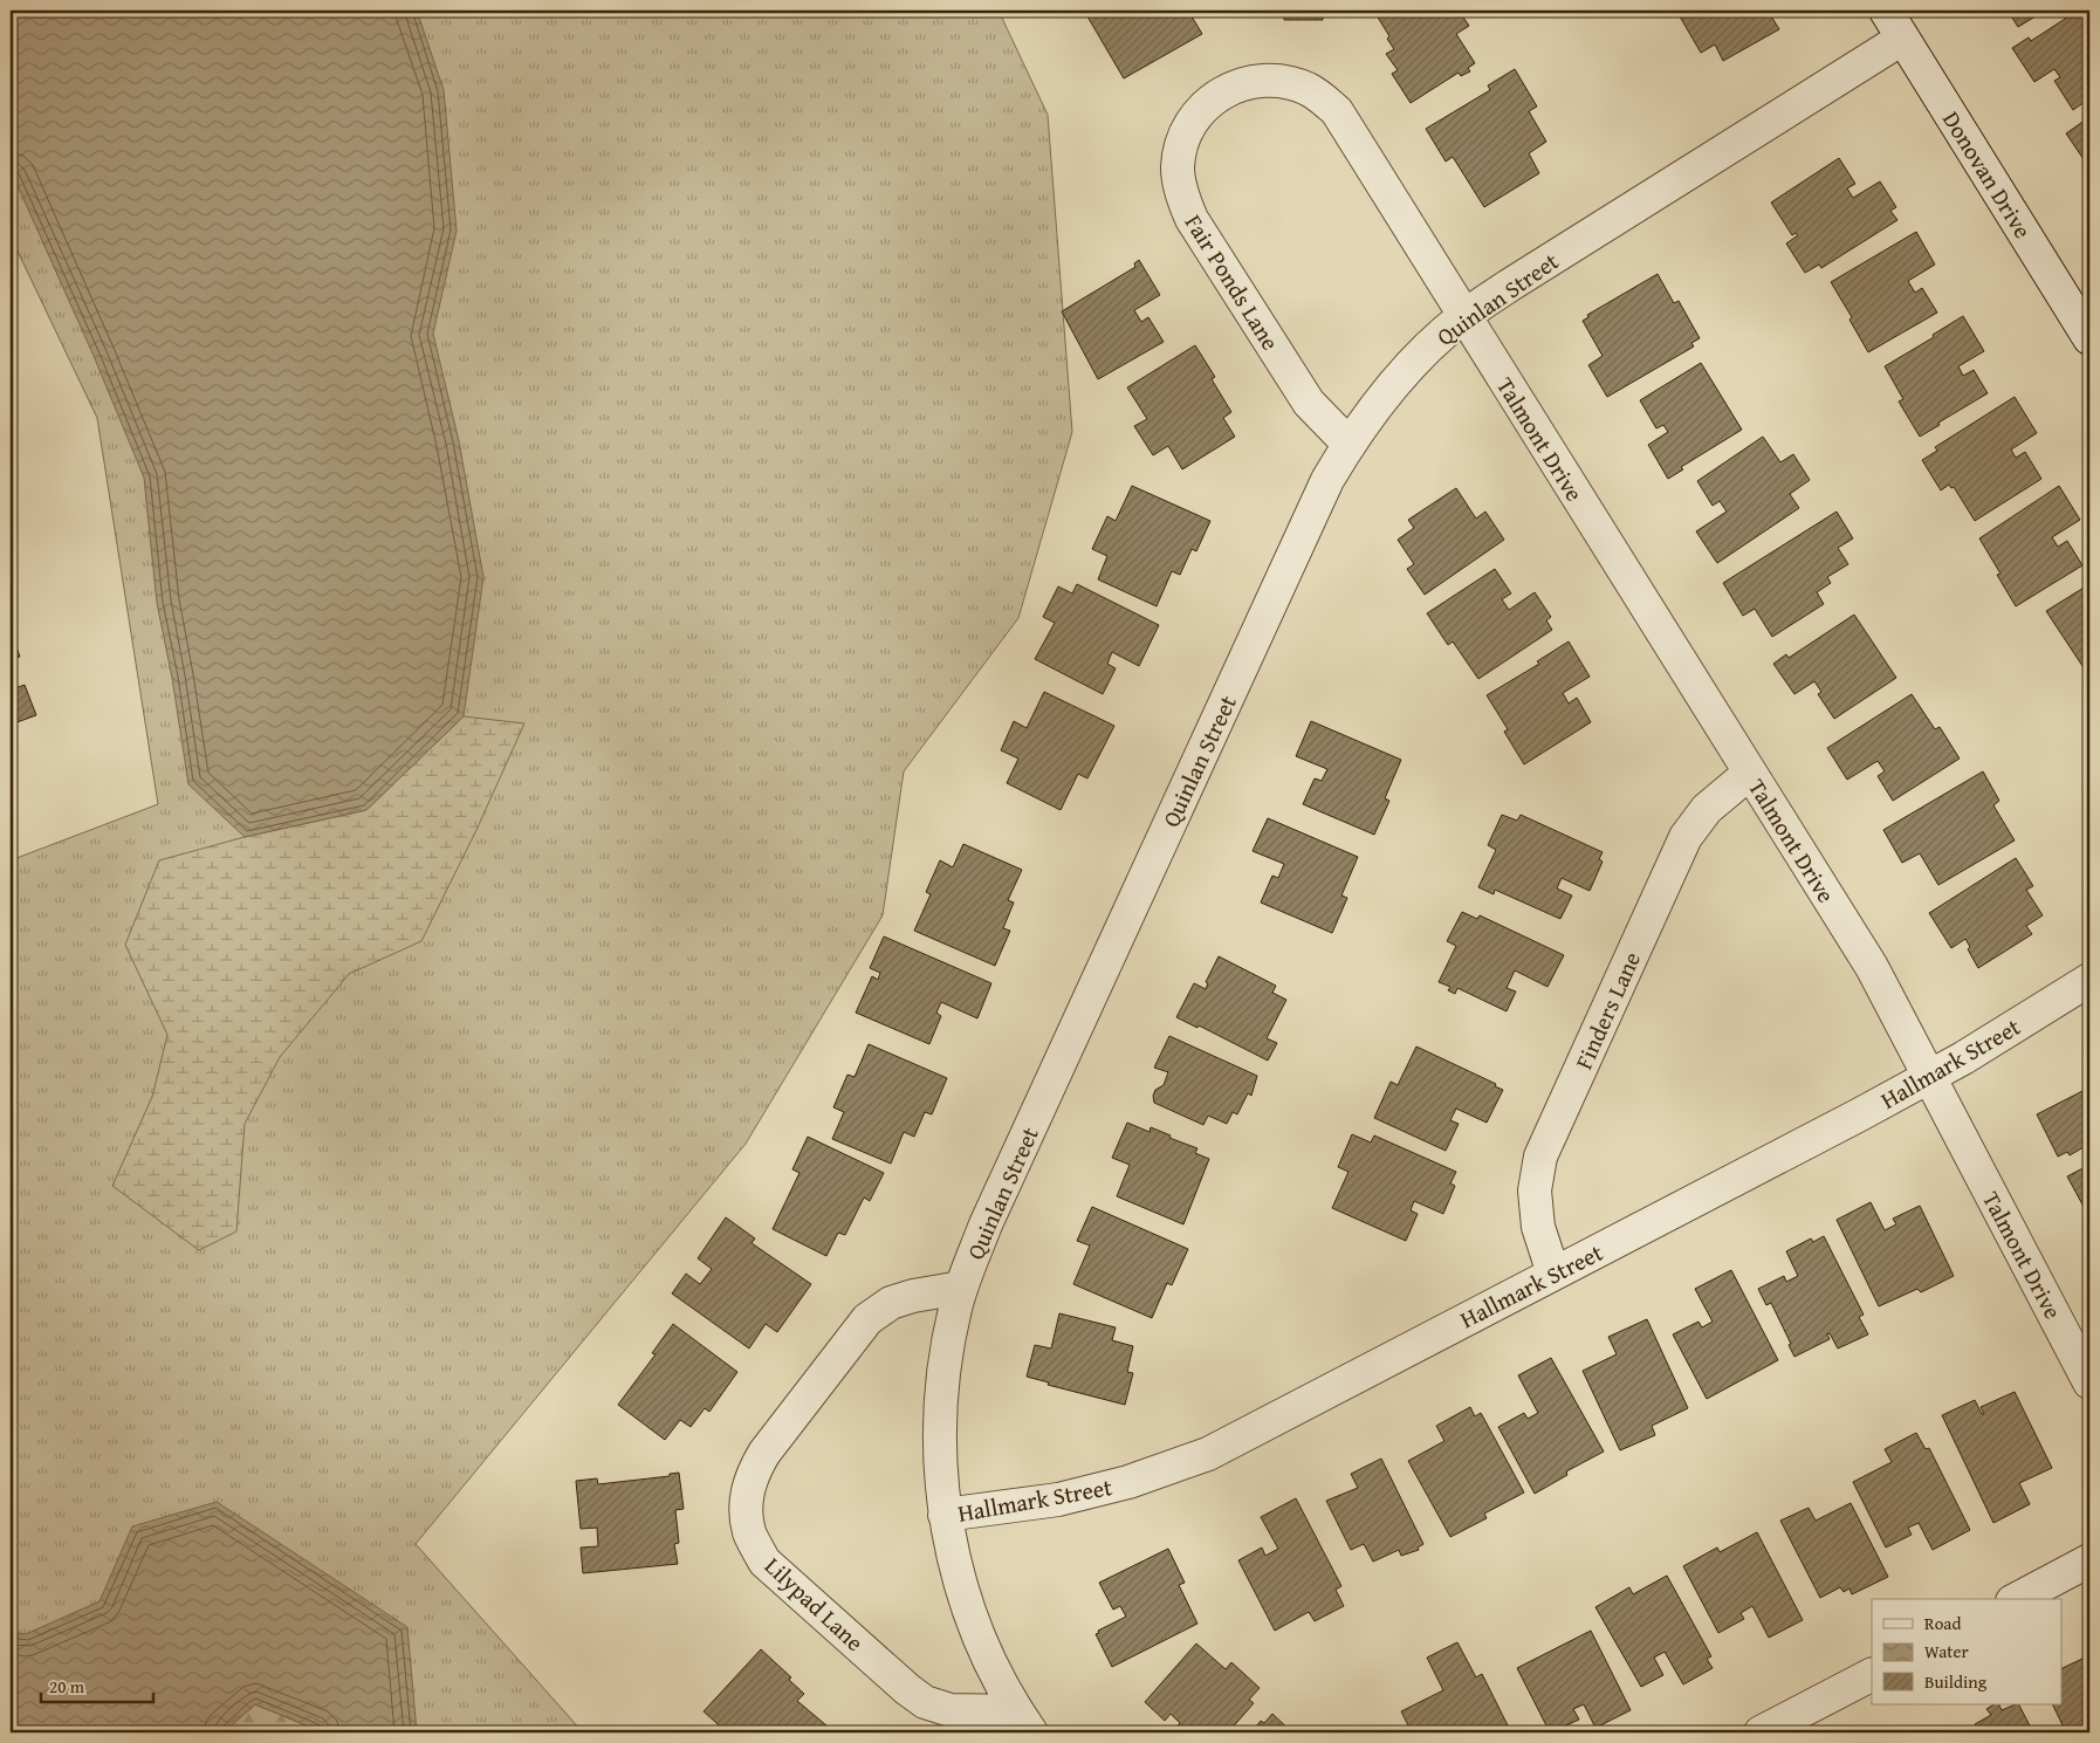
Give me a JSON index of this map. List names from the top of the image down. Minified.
{"streets":{"street":["Donovan Drive","Fair Ponds Lane","Quinlan Street","Talmont Drive","Finders Lane","Hallmark Street","Lilypad Lane"]},"crossings":[["Donovan Drive","Quinlan Street"],["Fair Ponds Lane","Quinlan Street"],["Fair Ponds Lane","Talmont Drive"],["Quinlan Street","Talmont Drive"],["Quinlan Street","Hallmark Street"],["Quinlan Street","Lilypad Lane"],["Talmont Drive","Finders Lane"],["Talmont Drive","Hallmark Street"],["Finders Lane","Hallmark Street"]],"legend":["Road","Water","Building"],"scale_bar":"20 m"}
